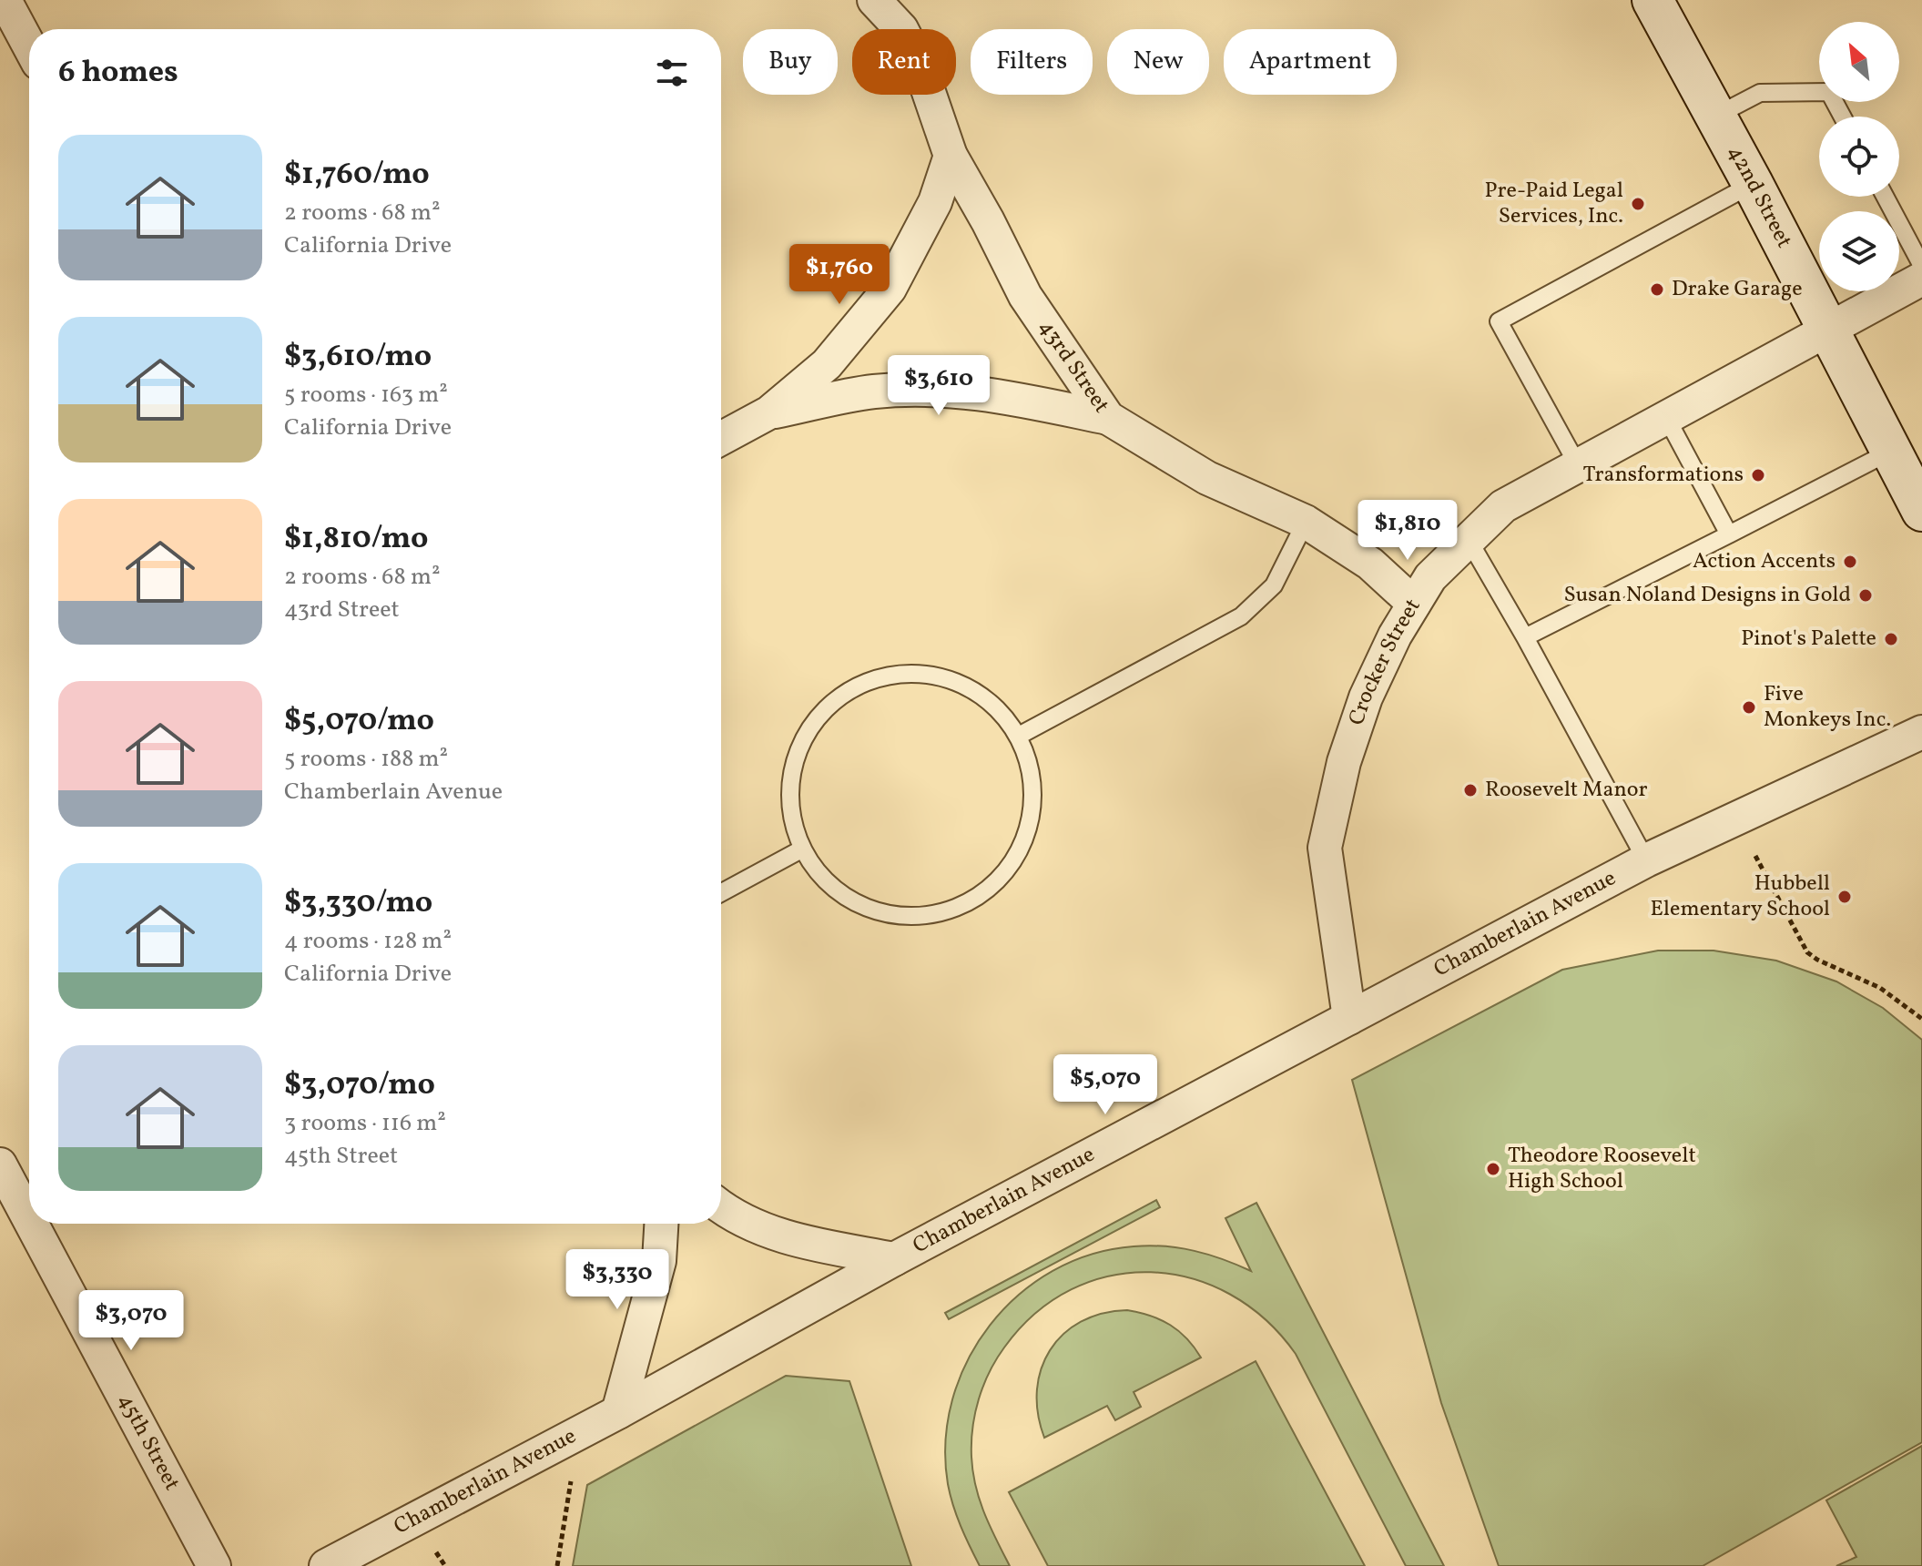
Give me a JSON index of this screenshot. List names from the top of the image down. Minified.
{"streets":{"street":["42nd Street","43rd Street","Crocker Street","Chamberlain Avenue","45th Street"]},"crossings":[["42nd Street","Crocker Street"],["43rd Street","Crocker Street"],["Crocker Street","Chamberlain Avenue"]],"places":["Pre-Paid Legal Services, Inc.","Drake Garage","Transformations","Action Accents","Susan Noland Designs in Gold","Pinot's Palette","Five Monkeys Inc.","Roosevelt Manor","Hubbell Elementary School","Theodore Roosevelt High School"],"north":"top left","page":{"chip":["Buy","Rent","Filters","New","Apartment"],"heading":"6 homes","list":[{"name":"$1,760/mo","note":"2 rooms · 68 m² · California Drive"},{"name":"$3,610/mo","note":"5 rooms · 163 m² · California Drive"},{"name":"$1,810/mo","note":"2 rooms · 68 m² · 43rd Street"},{"name":"$5,070/mo","note":"5 rooms · 188 m² · Chamberlain Avenue"},{"name":"$3,330/mo","note":"4 rooms · 128 m² · California Drive"},{"name":"$3,070/mo","note":"3 rooms · 116 m² · 45th Street"}],"price":["$1,760","$3,610","$1,810","$5,070","$3,330","$3,070"]}}
